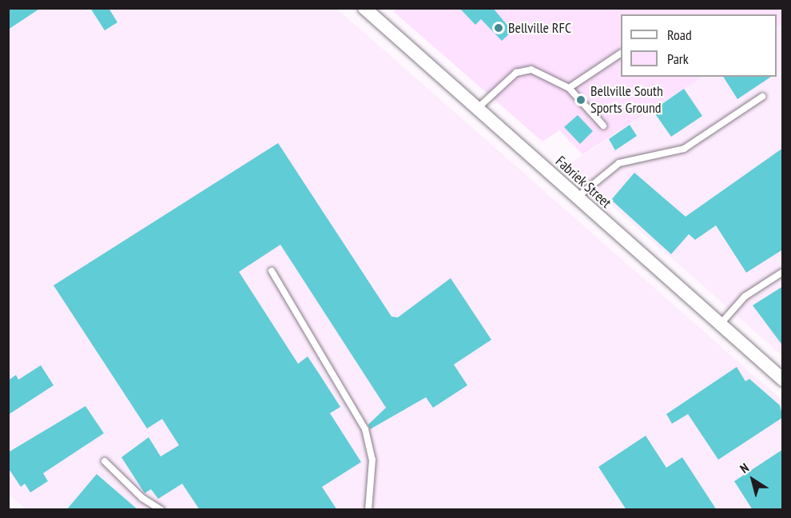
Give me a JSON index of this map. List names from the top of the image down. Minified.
{"streets":{"street":["Fabriek Street"]},"places":["Bellville RFC","Bellville South Sports Ground"],"legend":["Road","Park"],"north":"top left"}
